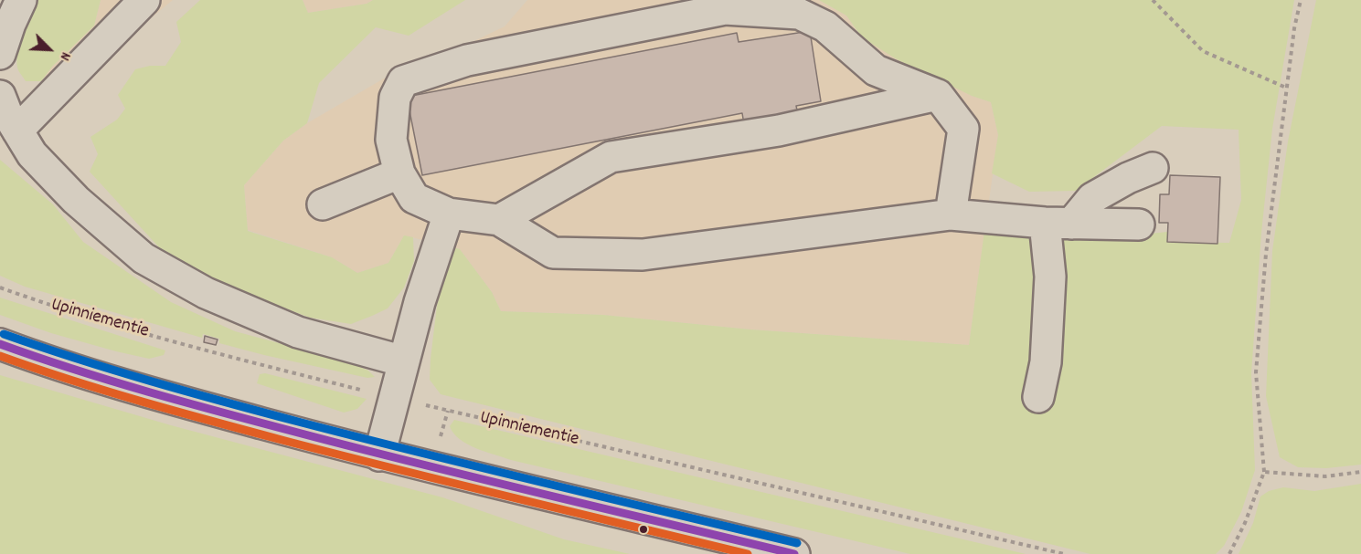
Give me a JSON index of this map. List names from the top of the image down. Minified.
{"streets":{"path":["Upinniementie"]},"north":"bottom right"}
